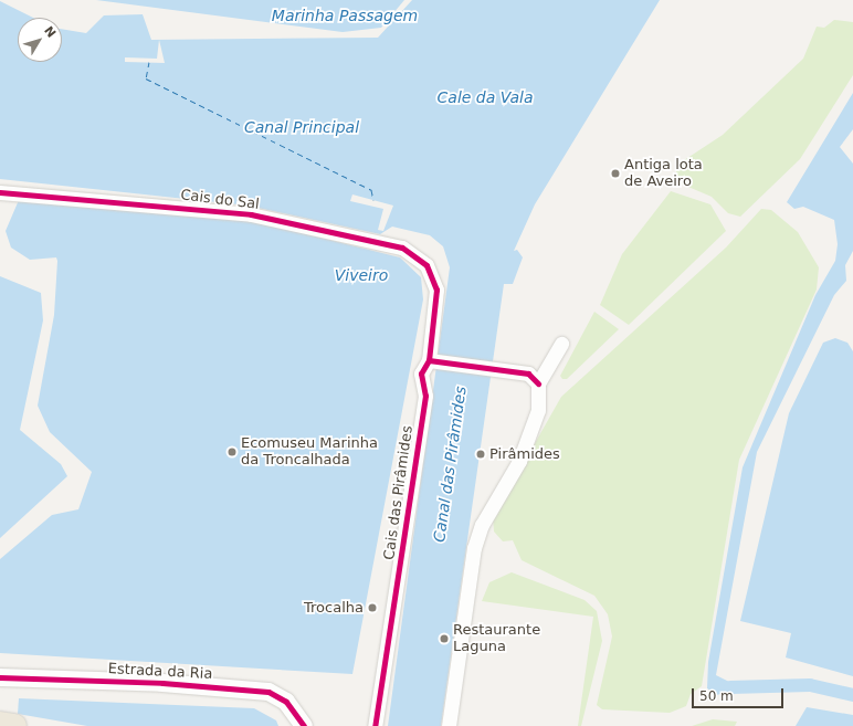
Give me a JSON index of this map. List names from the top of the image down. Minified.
{"streets":{"street":["Cais do Sal","Cais das Pirâmides","Estrada da Ria"]},"crossings":[["Cais do Sal","Cais das Pirâmides"]],"water":["Marinha Passagem","Cale da Vala","Canal Principal","Viveiro","Canal das Pirâmides"],"places":["Antiga lota de Aveiro","Ecomuseu Marinha da Troncalhada","Pirâmides","Trocalha","Restaurante Laguna"],"scale_bar":"50 m","north":"top right"}
